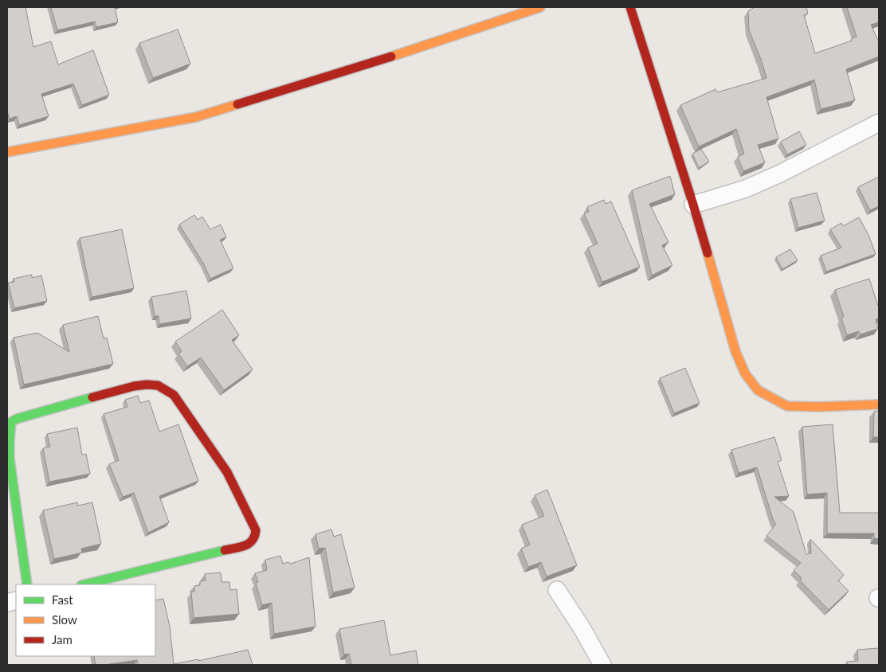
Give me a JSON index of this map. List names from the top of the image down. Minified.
{"legend":["Fast","Slow","Jam"]}
